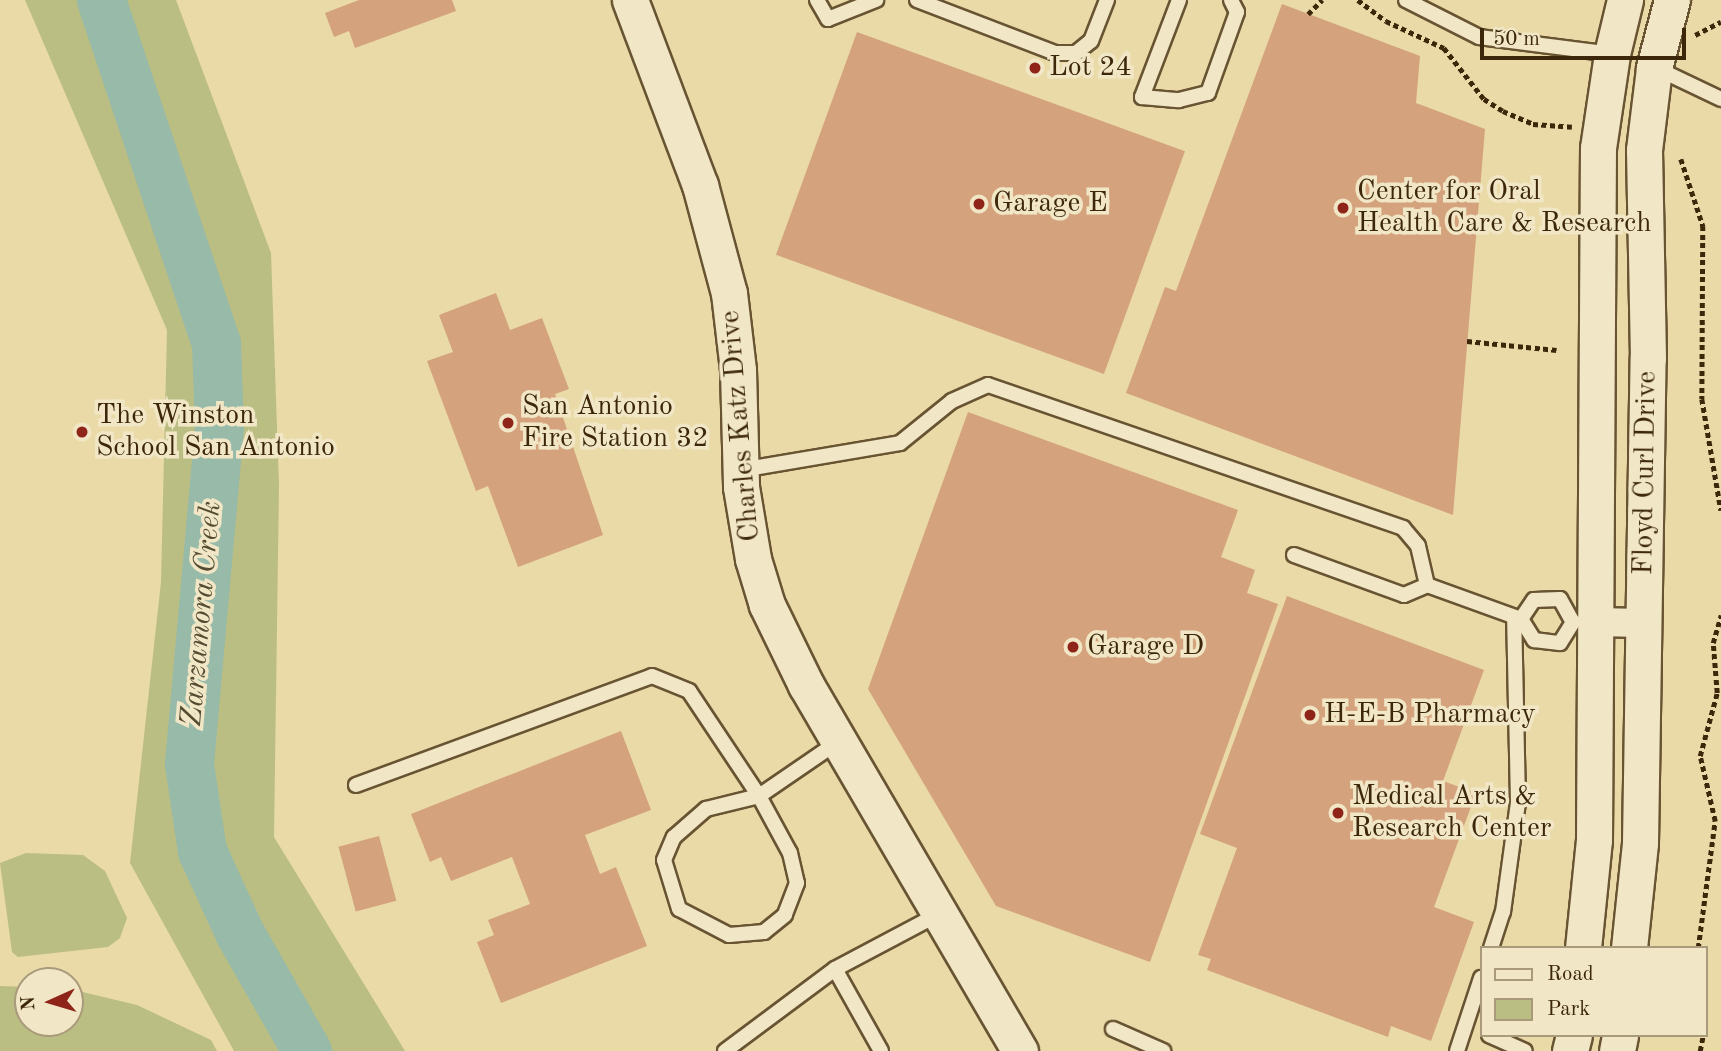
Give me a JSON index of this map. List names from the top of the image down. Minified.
{"streets":{"street":["Charles Katz Drive","Floyd Curl Drive"]},"water":["Zarzamora Creek"],"places":["Lot 24","Garage E","Center for Oral Health Care & Research","San Antonio Fire Station 32","The Winston School San Antonio","Garage D","H-E-B Pharmacy","Medical Arts & Research Center"],"legend":["Road","Park"],"scale_bar":"50 m","north":"left"}
